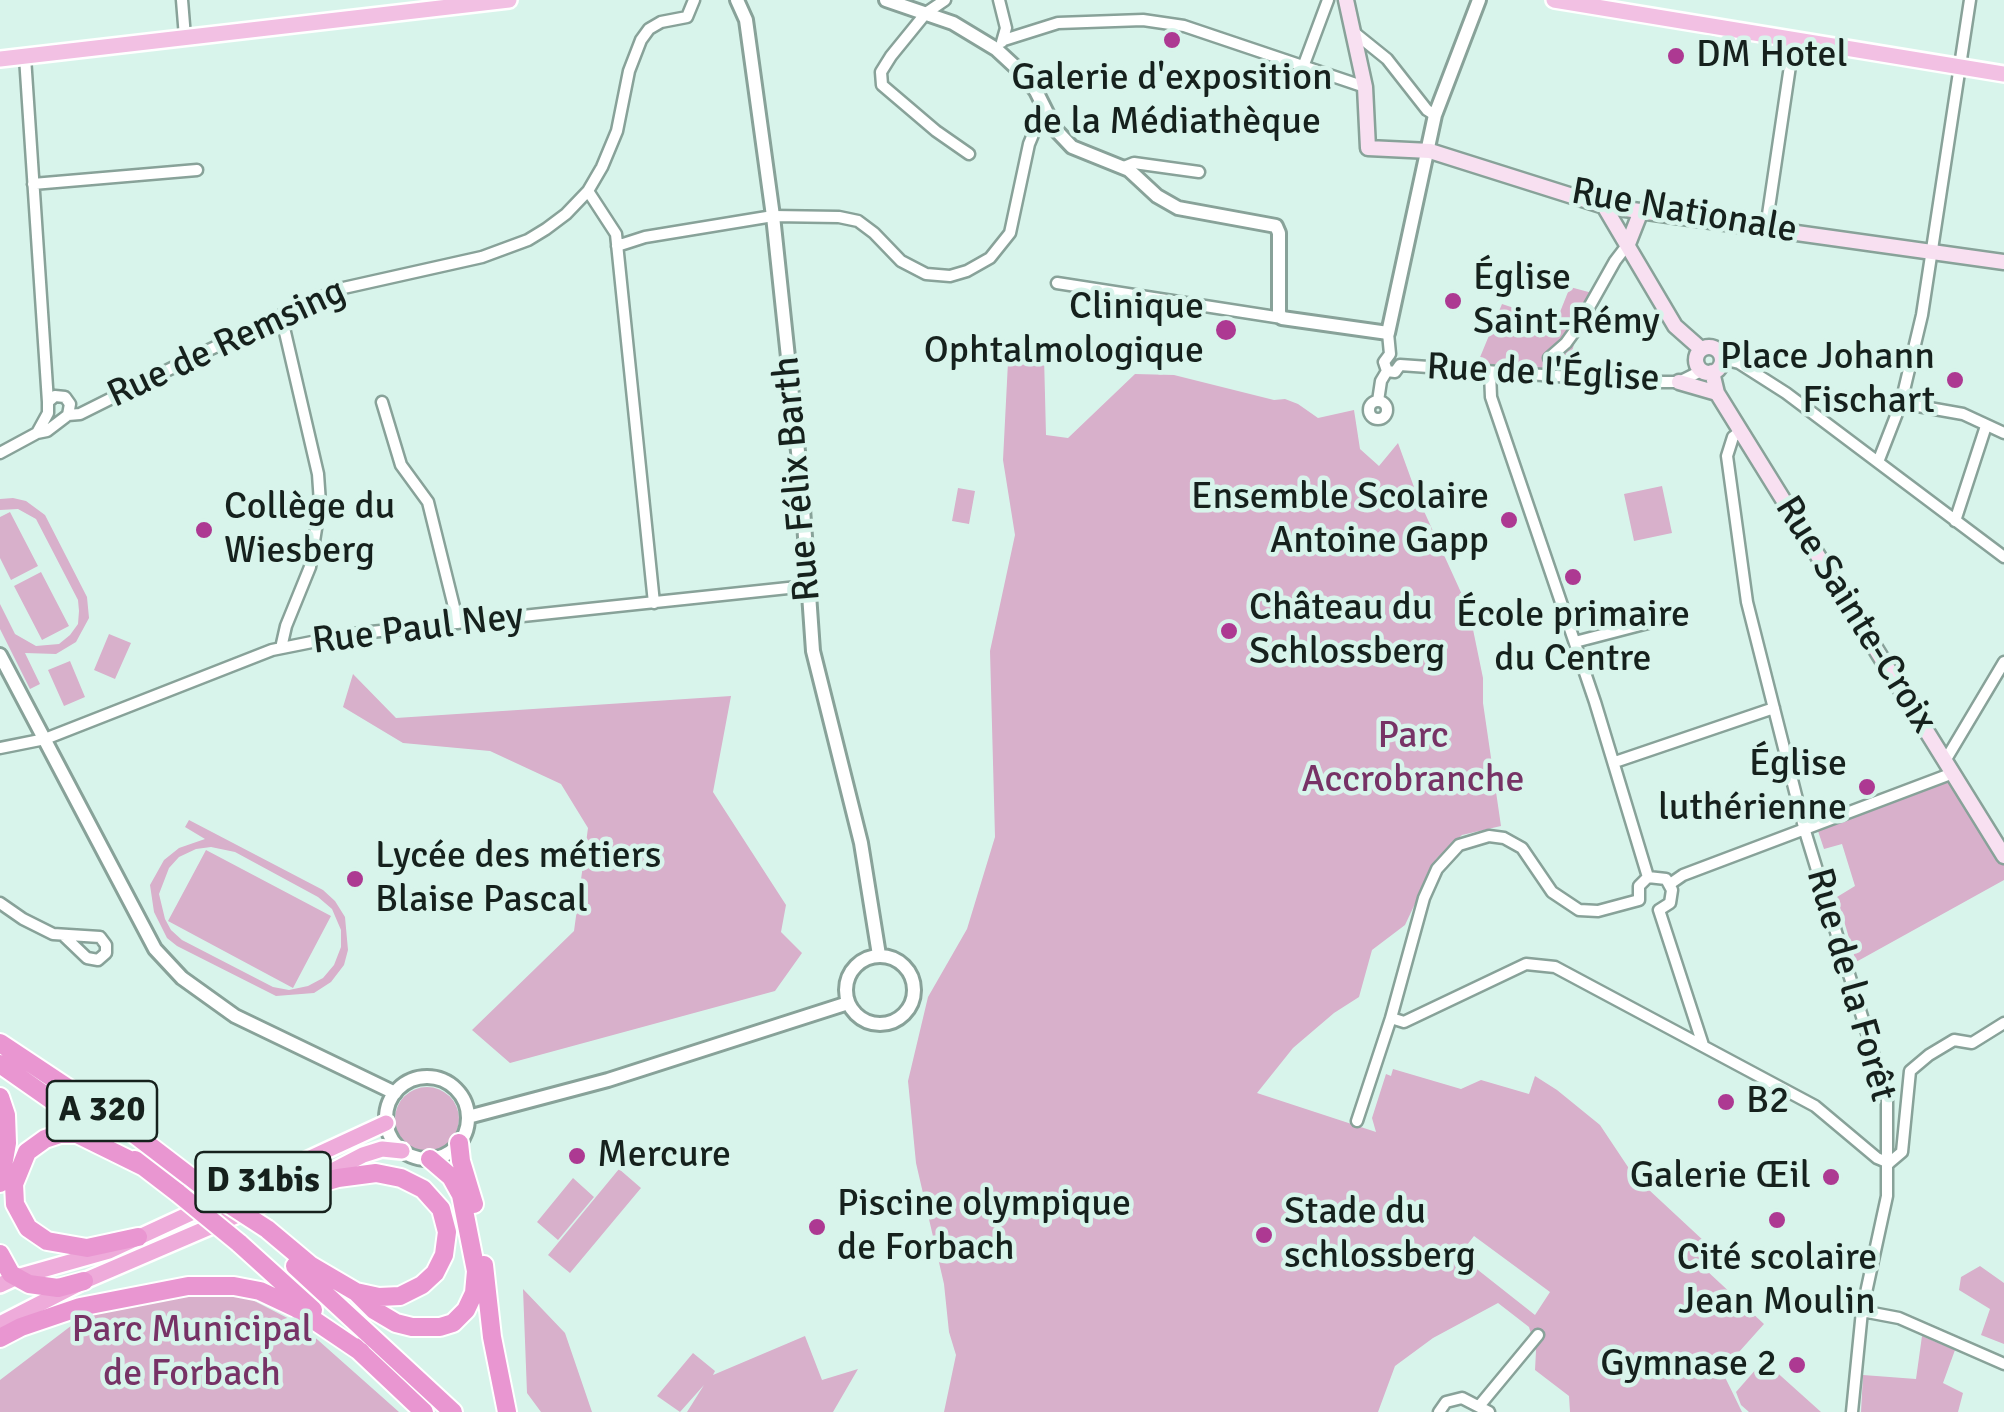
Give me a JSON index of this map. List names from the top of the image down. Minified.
{"streets":{"highway":["A 320","D 31bis"],"main road":["Rue Nationale","Rue Sainte-Croix"],"street":["Rue de Remsing","Rue de l'Église","Rue Félix Barth","Rue Paul Ney","Rue de la Forêt"]},"crossings":[["Rue de l'Église","Rue Sainte-Croix"],["Rue Félix Barth","Rue Paul Ney"],["Rue Sainte-Croix","Rue de la Forêt"]],"parks":["Parc Accrobranche","Parc Municipal de Forbach"],"places":["Galerie d'exposition de la Médiathèque","DM Hotel","Église Saint-Rémy","Clinique Ophtalmologique","Place Johann Fischart","Ensemble Scolaire Antoine Gapp","Collège du Wiesberg","École primaire du Centre","Château du Schlossberg","Église luthérienne","Lycée des métiers Blaise Pascal","B2","Mercure","Galerie Œil","Cité scolaire Jean Moulin","Piscine olympique de Forbach","Stade du schlossberg","Gymnase 2"]}
